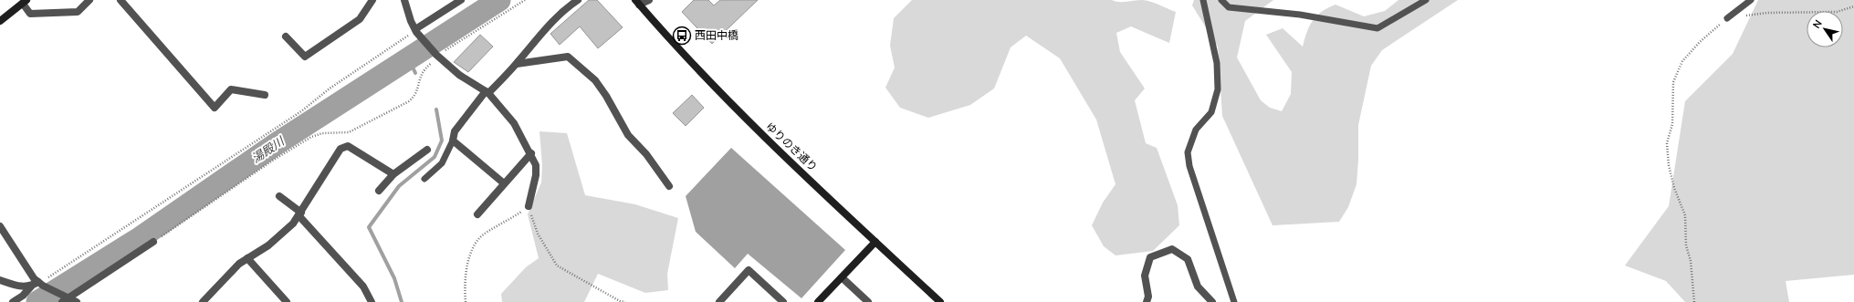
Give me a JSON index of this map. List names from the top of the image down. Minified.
{"streets":{"street":["ゆりのき通り"]},"water":["湯殿川"],"places":{"bus stop":["西田中橋"]},"north":"top left"}
